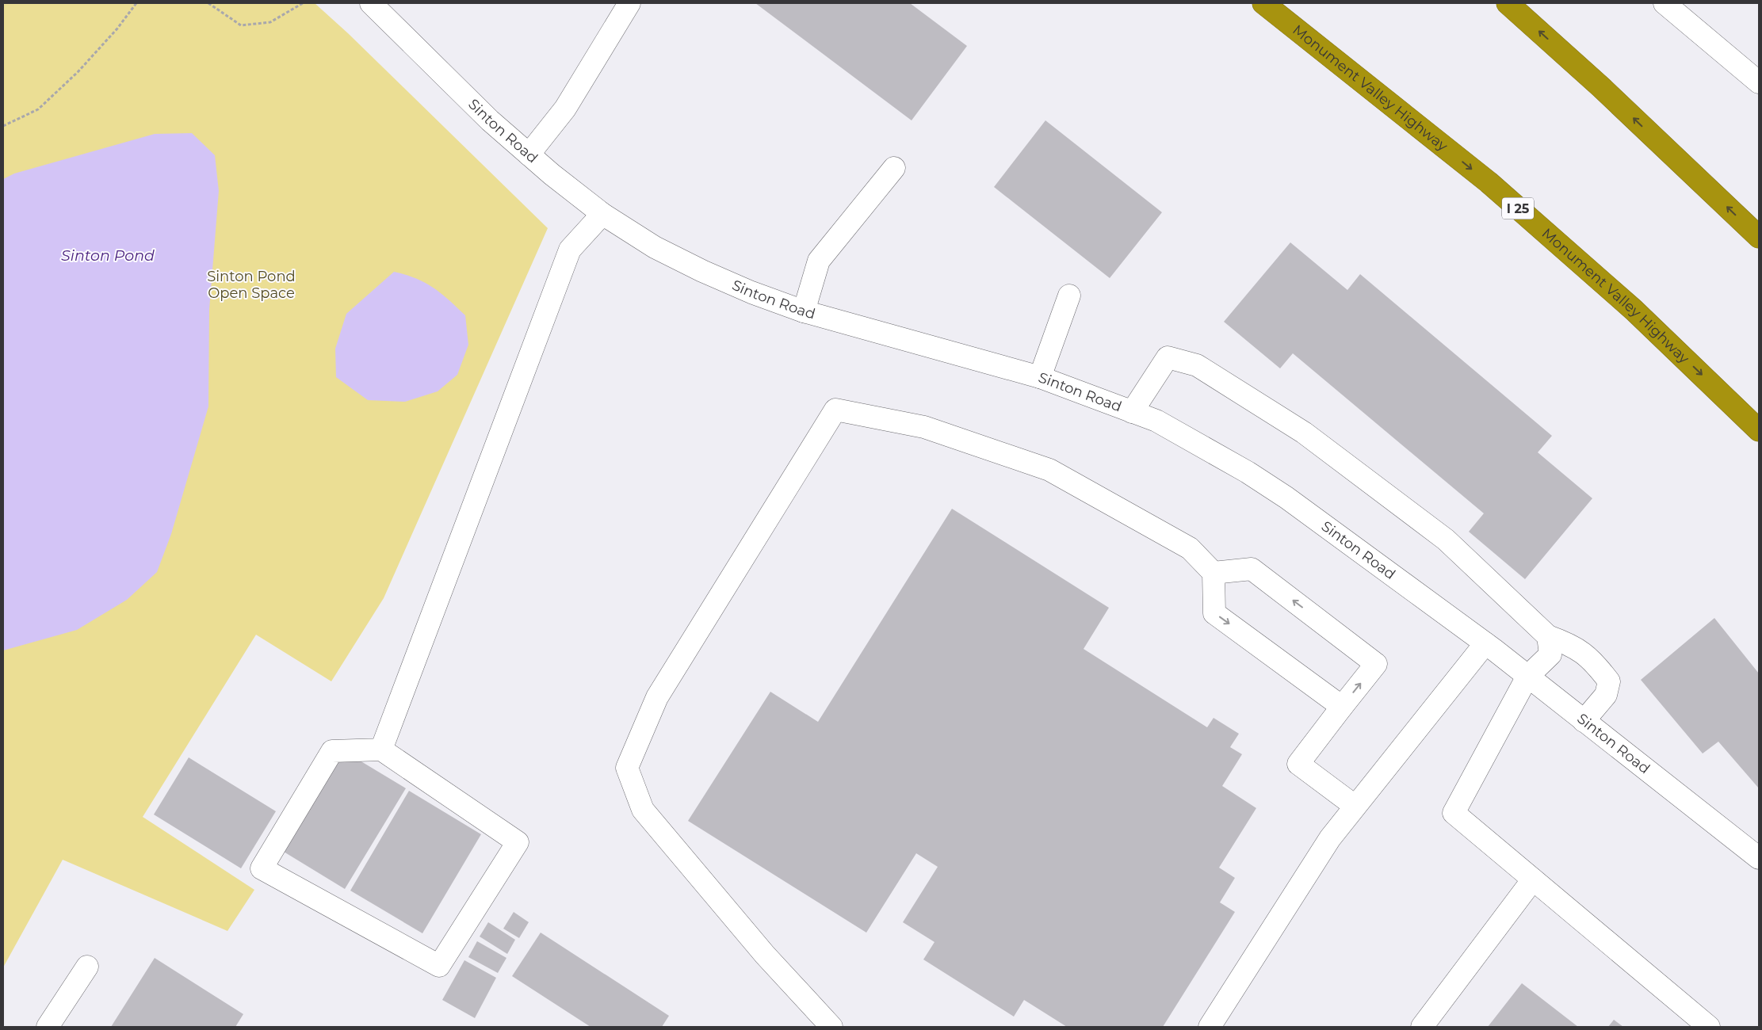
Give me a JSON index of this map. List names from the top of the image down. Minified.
{"streets":{"highway":["Monument Valley Highway","I 25"],"street":["Sinton Road"]},"water":["Sinton Pond"],"parks":["Sinton Pond Open Space"]}
